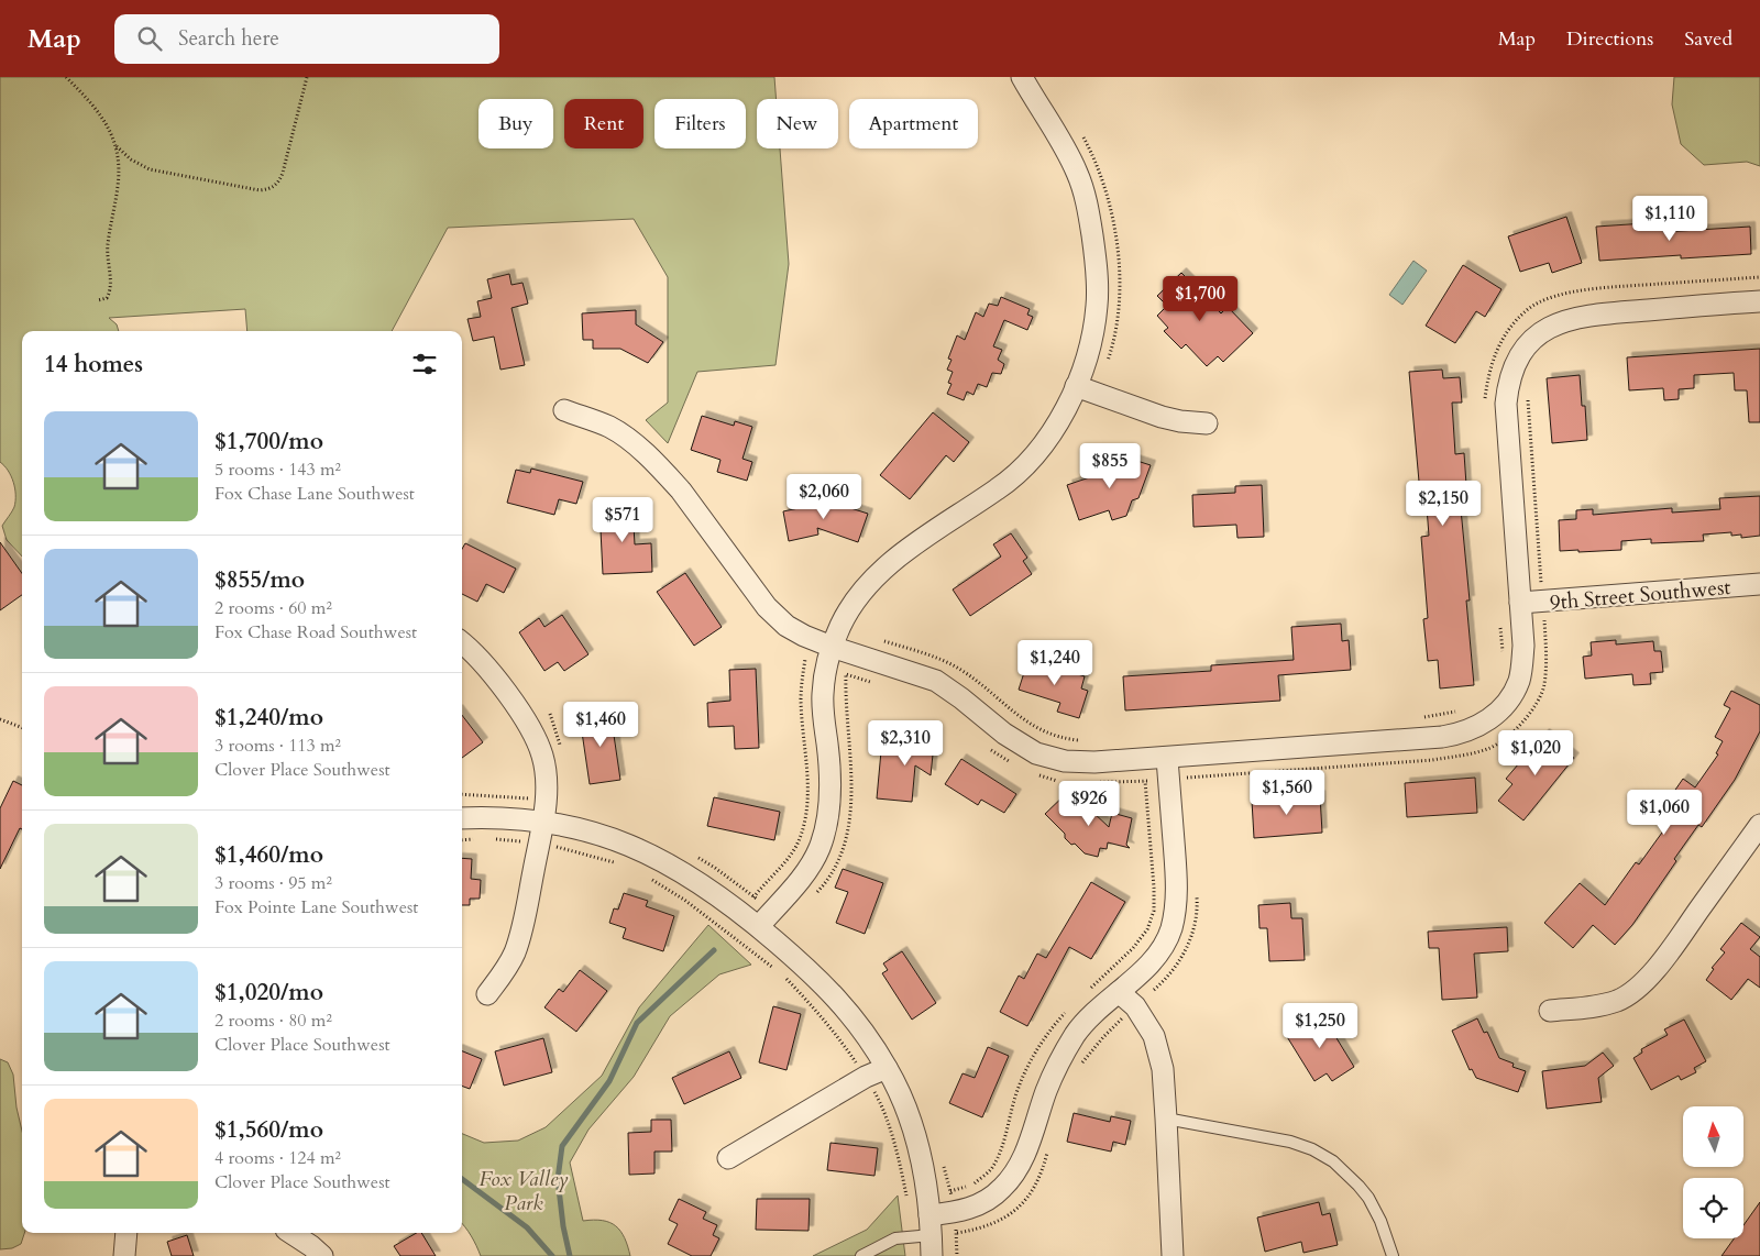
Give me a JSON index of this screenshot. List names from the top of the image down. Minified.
{"streets":{"street":["9th Street Southwest"]},"parks":["Fox Valley Park"],"north":"top","page":{"header":"Map","search":"Search here","nav":["Map","Directions","Saved"],"chip":["Buy","Rent","Filters","New","Apartment"],"price":["$1,110","$1,700","$855","$2,060","$2,150","$571","$1,240","$1,460","$2,310","$1,020","$1,560","$926","$1,060","$1,250"],"heading":"14 homes","list":[{"name":"$1,700/mo","note":"5 rooms · 143 m² · Fox Chase Lane Southwest"},{"name":"$855/mo","note":"2 rooms · 60 m² · Fox Chase Road Southwest"},{"name":"$1,240/mo","note":"3 rooms · 113 m² · Clover Place Southwest"},{"name":"$1,460/mo","note":"3 rooms · 95 m² · Fox Pointe Lane Southwest"},{"name":"$1,020/mo","note":"2 rooms · 80 m² · Clover Place Southwest"},{"name":"$1,560/mo","note":"4 rooms · 124 m² · Clover Place Southwest"}]}}
